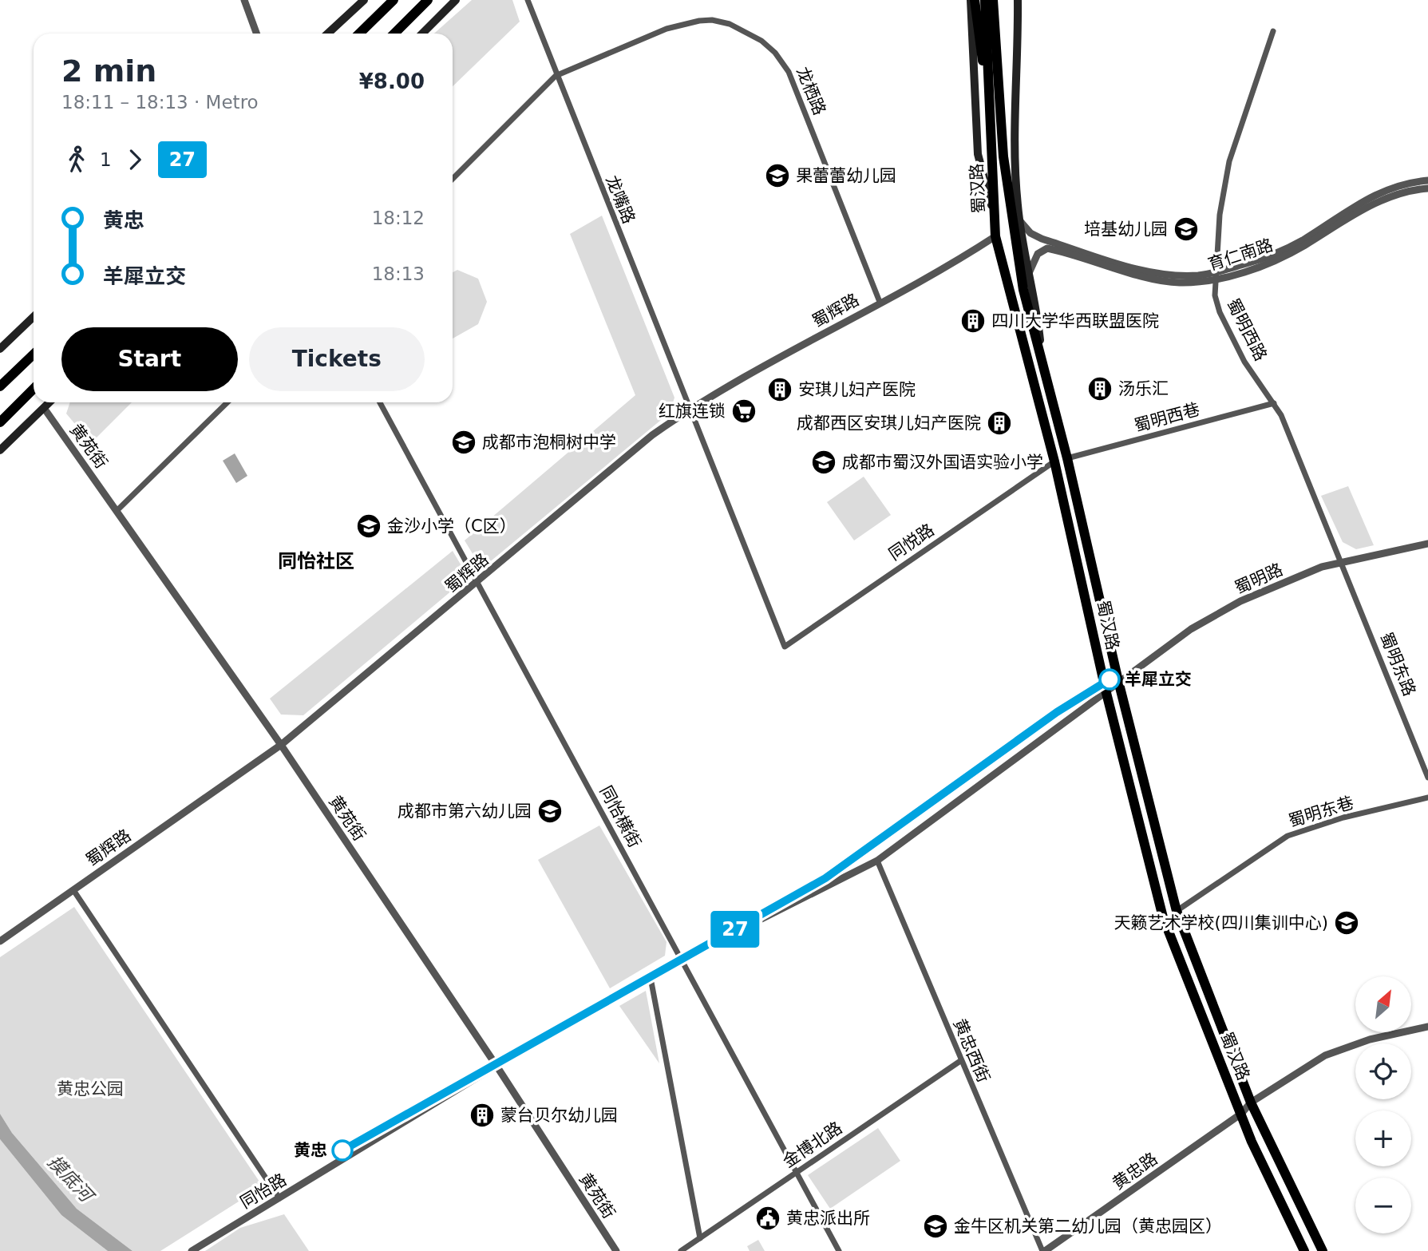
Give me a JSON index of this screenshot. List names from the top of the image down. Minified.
{"streets":{"main road":["蜀汉路"],"street":["龙栖路","龙嘴路","育仁南路","蜀辉路","蜀明西路","蜀明西巷","黄苑街","同悦路","蜀明路","蜀明东路","蜀明东巷","同怡横街","黄忠西街","金博北路","黄忠路","同怡路"]},"crossings":[["龙栖路","龙嘴路"],["龙栖路","蜀辉路"],["蜀汉路","蜀辉路"],["蜀汉路","蜀明西巷"],["蜀汉路","同悦路"],["蜀汉路","蜀明路"],["蜀汉路","蜀明东巷"],["蜀汉路","黄忠路"],["蜀汉路","同怡路"],["龙嘴路","蜀辉路"],["龙嘴路","同悦路"],["育仁南路","蜀明西路"],["蜀辉路","黄苑街"],["蜀辉路","同怡横街"],["蜀明西路","蜀明西巷"],["蜀明西路","蜀明路"],["蜀明西路","蜀明东路"],["黄苑街","同怡路"],["蜀明路","蜀明东路"],["蜀明路","同怡路"],["同怡横街","金博北路"],["同怡横街","同怡路"],["黄忠西街","金博北路"],["黄忠西街","黄忠路"],["黄忠西街","同怡路"]],"districts":["同怡社区"],"water":["摸底河"],"parks":["黄忠公园"],"places":{"school or university":["果蕾蕾幼儿园","培基幼儿园","成都市泡桐树中学","成都市蜀汉外国语实验小学","金沙小学（C区）","成都市第六幼儿园","天籁艺术学校(四川集训中心)","金牛区机关第二幼儿园（黄忠园区）"],"building":["四川大学华西联盟医院","汤乐汇","安琪儿妇产医院","成都西区安琪儿妇产医院","蒙台贝尔幼儿园"],"supermarket":["红旗连锁"],"other":["羊犀立交","黄忠"],"public building":["黄忠派出所"]},"lines":["metro line 27"],"north":"top right","page":{"on_map":"27","heading":["2 min","18:11 – 18:13 · Metro","¥8.00"],"legs":["1","27"],"list":[{"name":"黄忠","value":"18:12"},{"name":"羊犀立交","value":"18:13"}],"buttons":["Start","Tickets"],"map_buttons":["+","−"]}}
